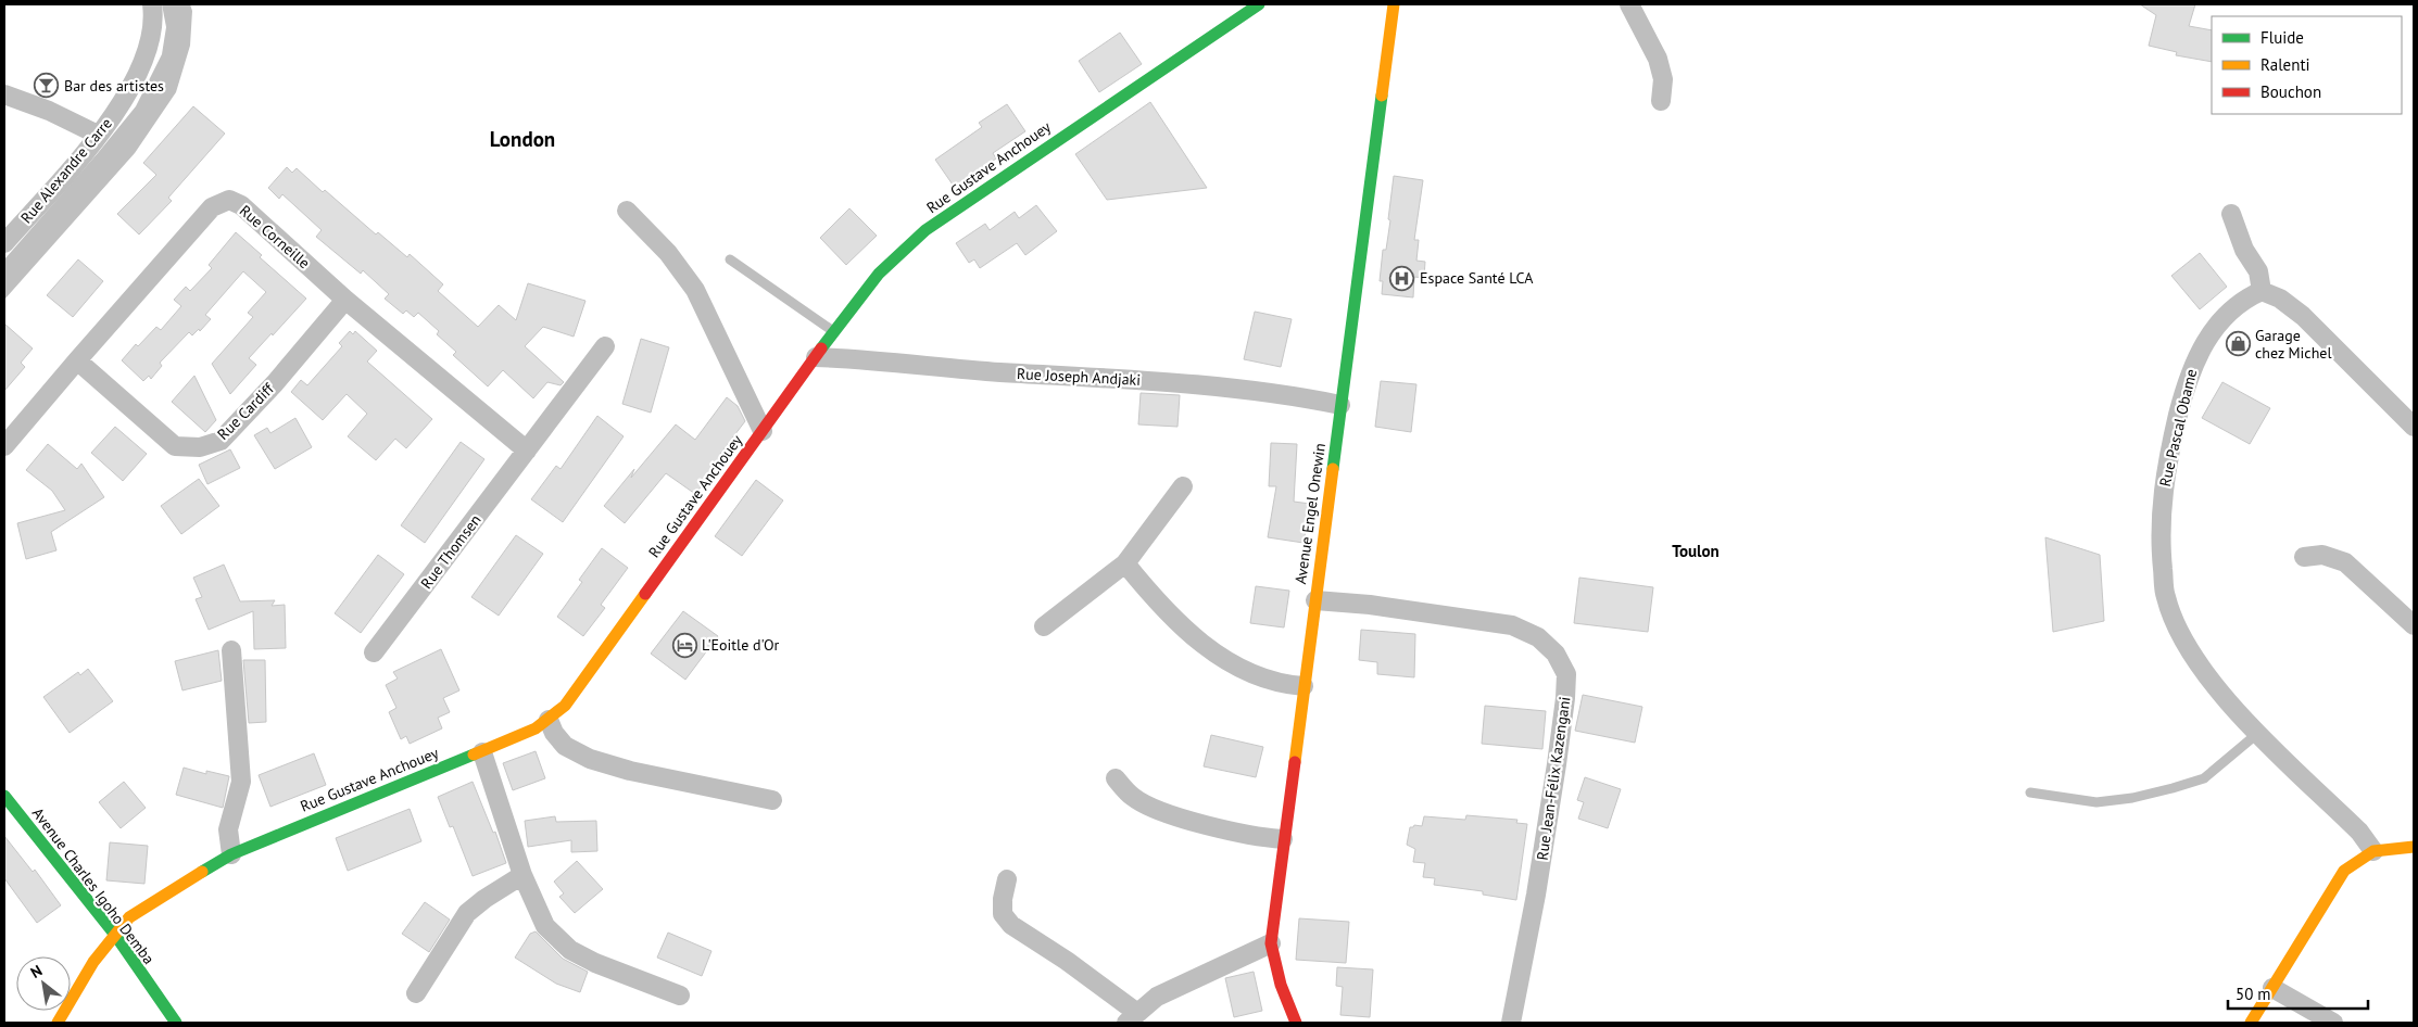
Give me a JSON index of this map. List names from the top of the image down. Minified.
{"streets":{"street":["Rue Gustave Anchouey","Rue Alexandre Carre","Rue Corneille","Rue Joseph Andjaki","Rue Cardiff","Rue Pascal Obame","Avenue Engel Onewin","Rue Thomsen","Rue Jean-Félix Kazengani","Avenue Charles Igoho Demba"]},"crossings":[["Rue Gustave Anchouey","Rue Joseph Andjaki"],["Rue Gustave Anchouey","Avenue Charles Igoho Demba"],["Rue Corneille","Rue Cardiff"],["Rue Corneille","Rue Thomsen"],["Rue Joseph Andjaki","Avenue Engel Onewin"],["Avenue Engel Onewin","Rue Jean-Félix Kazengani"]],"districts":["London","Toulon"],"places":{"bar":["Bar des artistes"],"hospital":["Espace Santé LCA"],"shop":["Garage chez Michel"],"hotel":["L'Eoitle d'Or"]},"legend":["Fluide","Ralenti","Bouchon"],"scale_bar":"50 m","north":"top left"}
